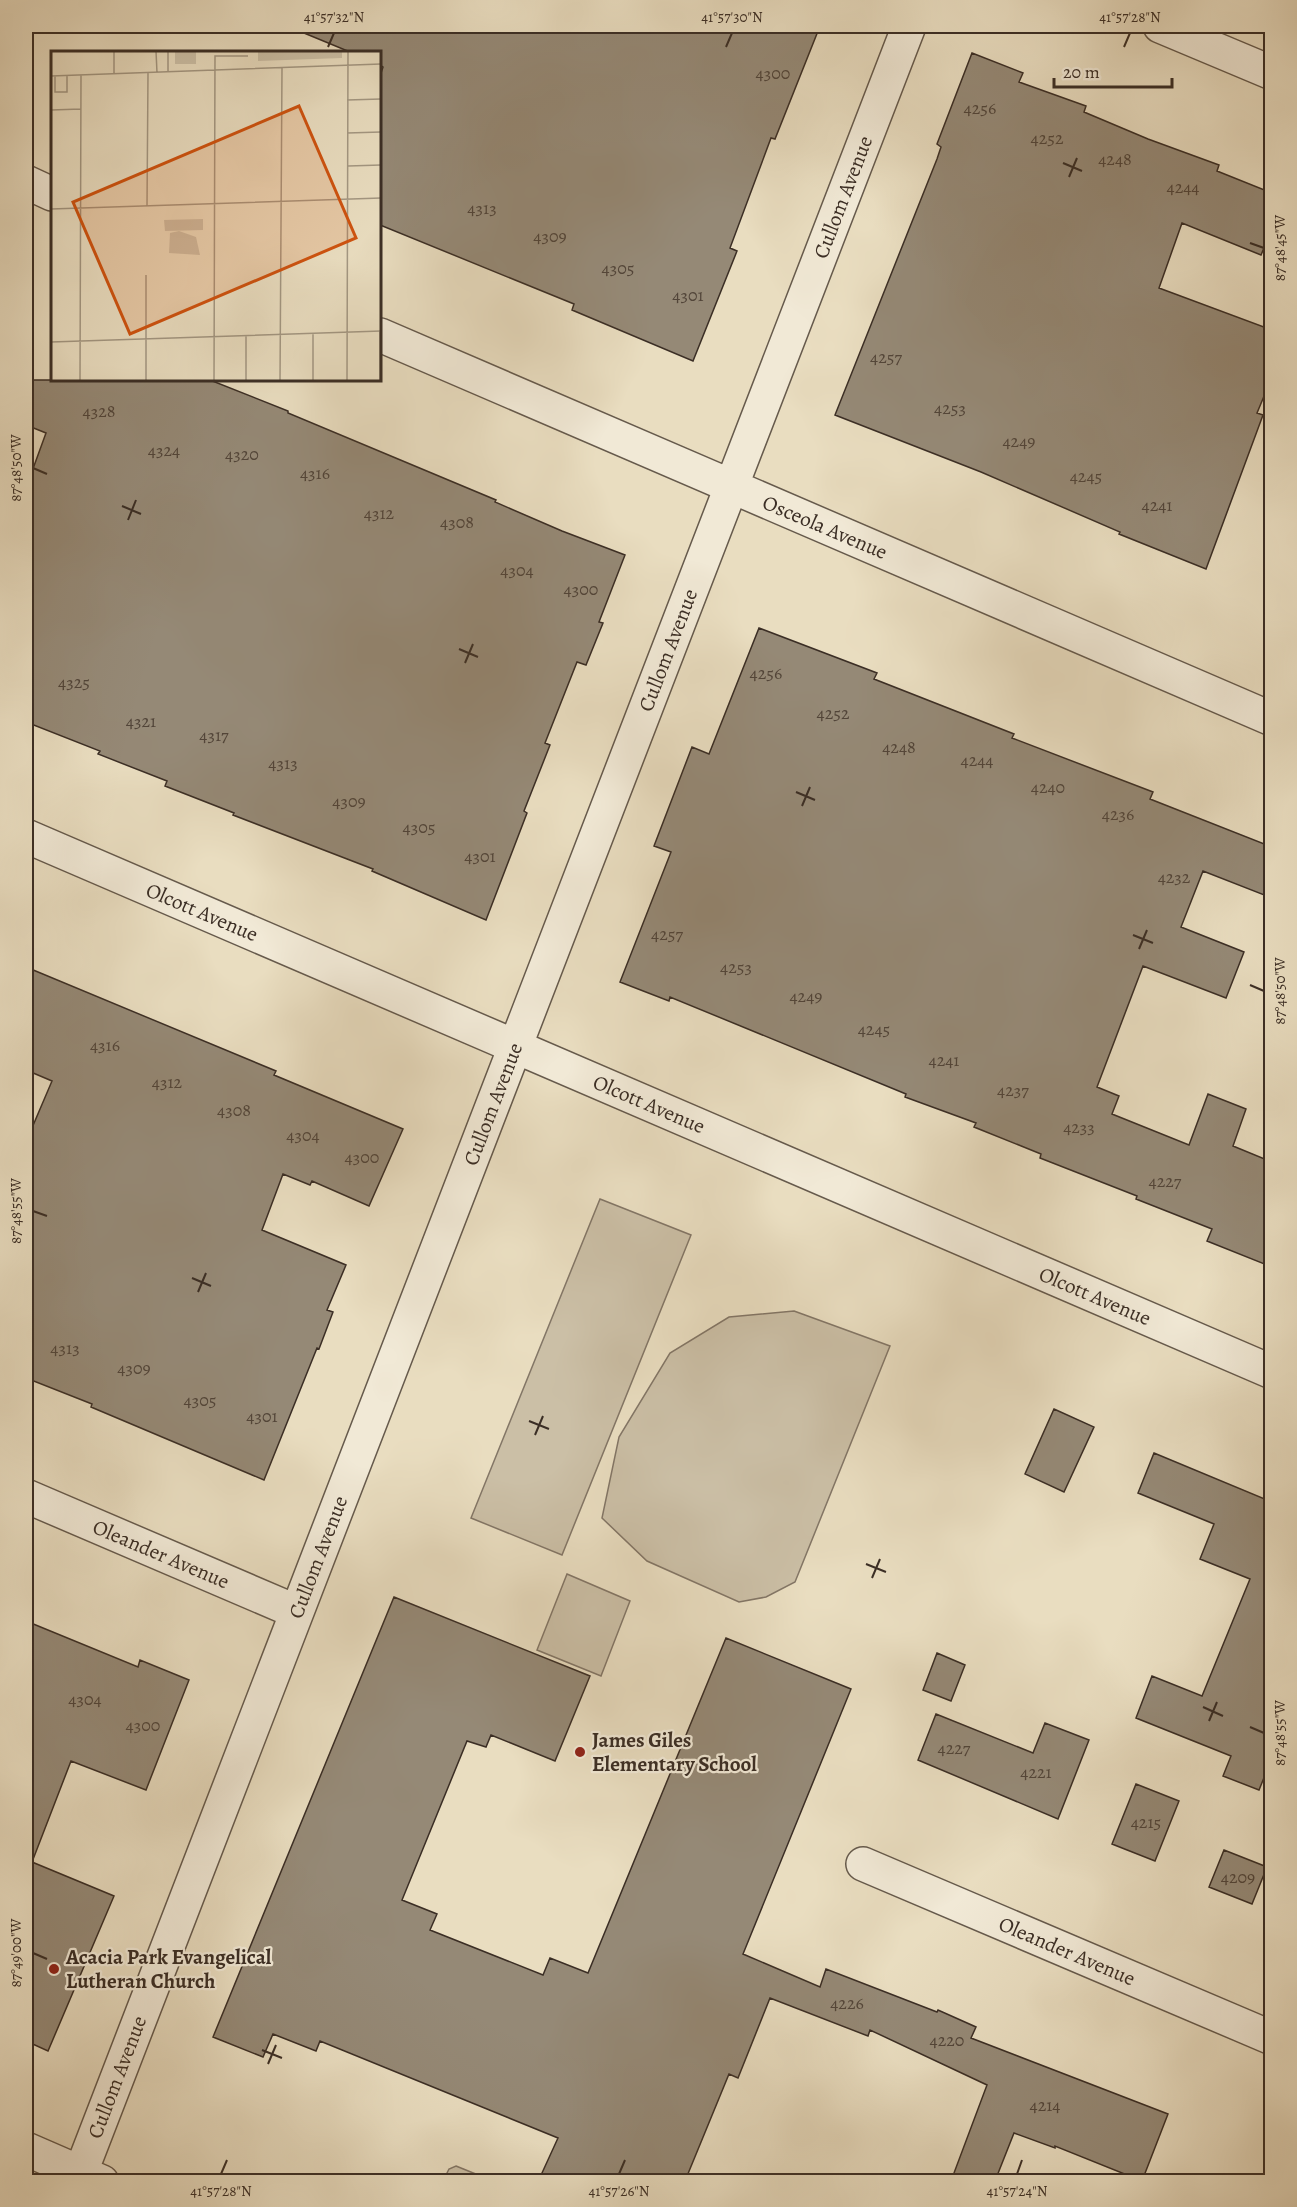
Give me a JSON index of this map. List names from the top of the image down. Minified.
{"streets":{"street":["Cullom Avenue","Osceola Avenue","Olcott Avenue","Oleander Avenue"]},"crossings":[["Cullom Avenue","Osceola Avenue"],["Cullom Avenue","Olcott Avenue"],["Cullom Avenue","Oleander Avenue"]],"places":["James Giles Elementary School","Acacia Park Evangelical Lutheran Church"],"house_numbers":["4300","4256","4252","4248","4244","4313","4309","4305","4301","4257","4253","4328","4249","4324","4320","4316","4245","4241","4312","4308","4304","4300","4256","4325","4252","4321","4317","4248","4244","4313","4240","4309","4236","4305","4301","4232","4257","4253","4249","4245","4316","4241","4312","4237","4308","4233","4304","4300","4227","4313","4309","4305","4301","4304","4300","4227","4221","4215","4209","4226","4220","4214"],"scale_bar":"20 m","coordinates":["41°57'32\"N","41°57'30\"N","41°57'28\"N","87°48'45\"W","87°48'50\"W","87°48'55\"W","87°49'00\"W","41°57'26\"N","41°57'24\"N"]}
